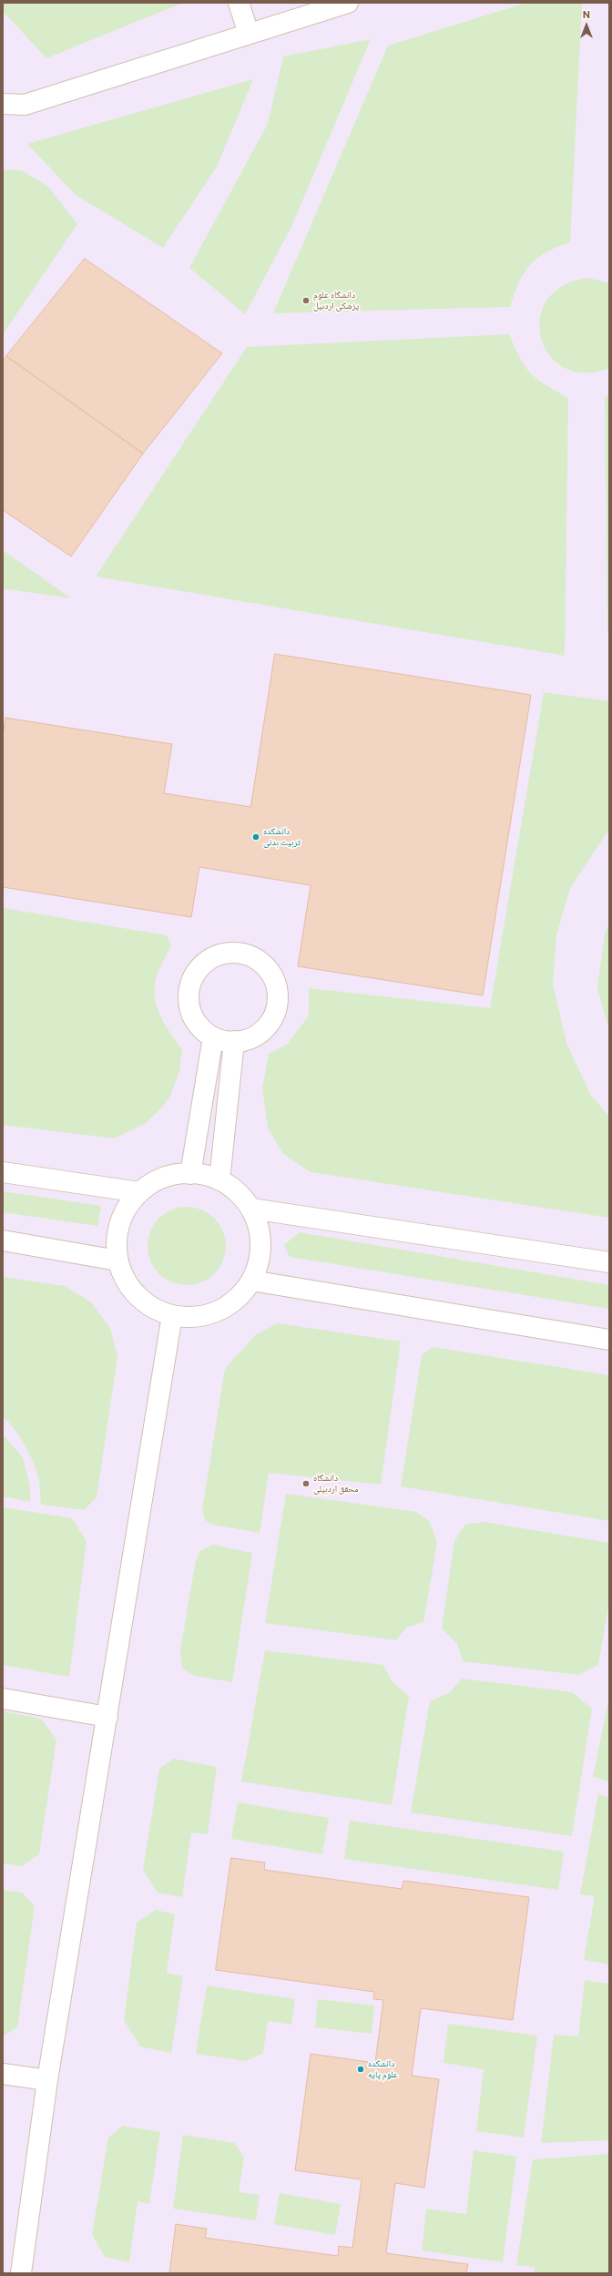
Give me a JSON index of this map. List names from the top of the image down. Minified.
{"places":["دانشگاه علوم پزشکی اردبیل","دانشکده تربیت بدنی","دانشگاه محقق اردبیلی","دانشکده علوم پایه"],"north":"top"}
